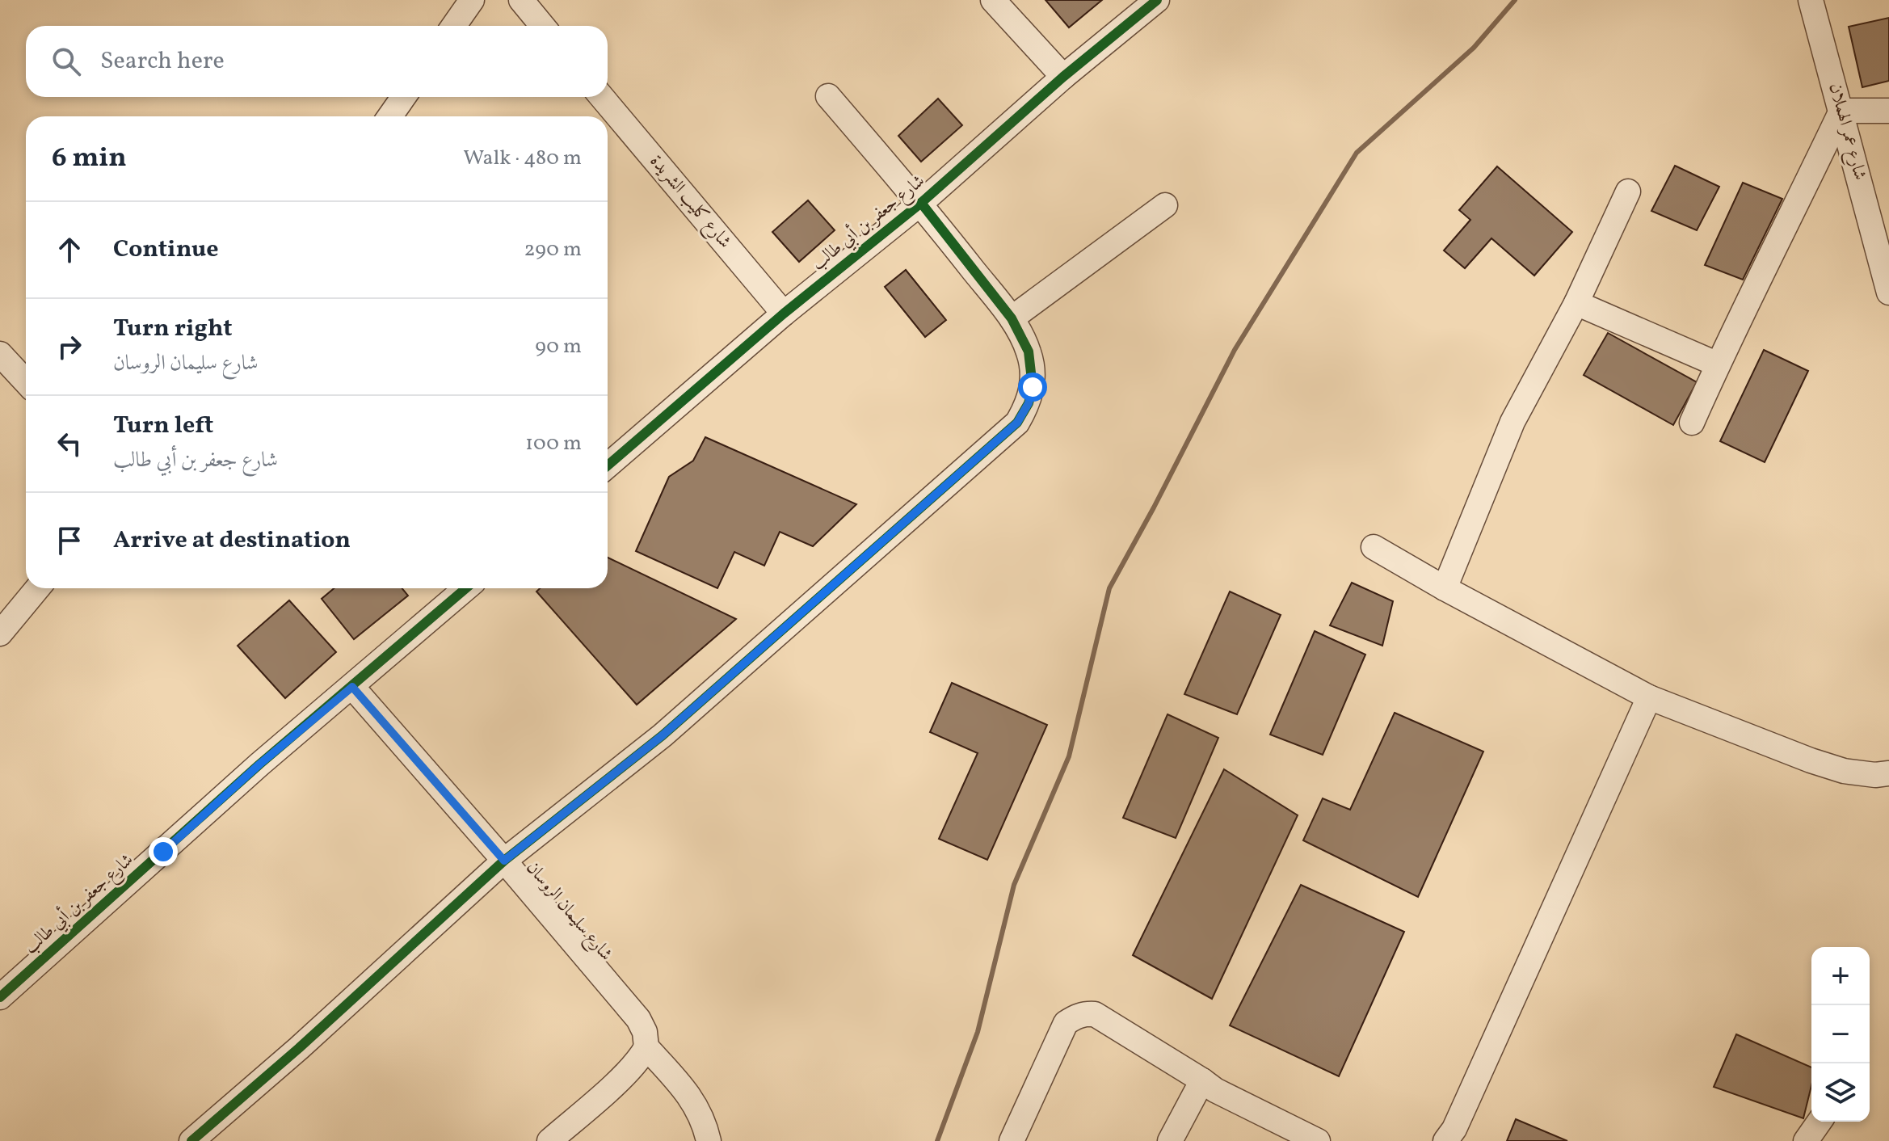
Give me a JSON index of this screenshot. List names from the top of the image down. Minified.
{"streets":{"street":["شارع عمر الهملان","شارع كليب الشريدة","شارع جعفر بن أبي طالب","شارع سليمان الروسان"]},"crossings":[["شارع كليب الشريدة","شارع جعفر بن أبي طالب"],["شارع جعفر بن أبي طالب","شارع سليمان الروسان"]],"page":{"search":"Search here","heading":["6 min","Walk · 480 m"],"list":[["Continue","290 m"],["Turn right","شارع سليمان الروسان","90 m"],["Turn left","شارع جعفر بن أبي طالب","100 m"],"Arrive at destination"],"map_buttons":["+","−"]}}
